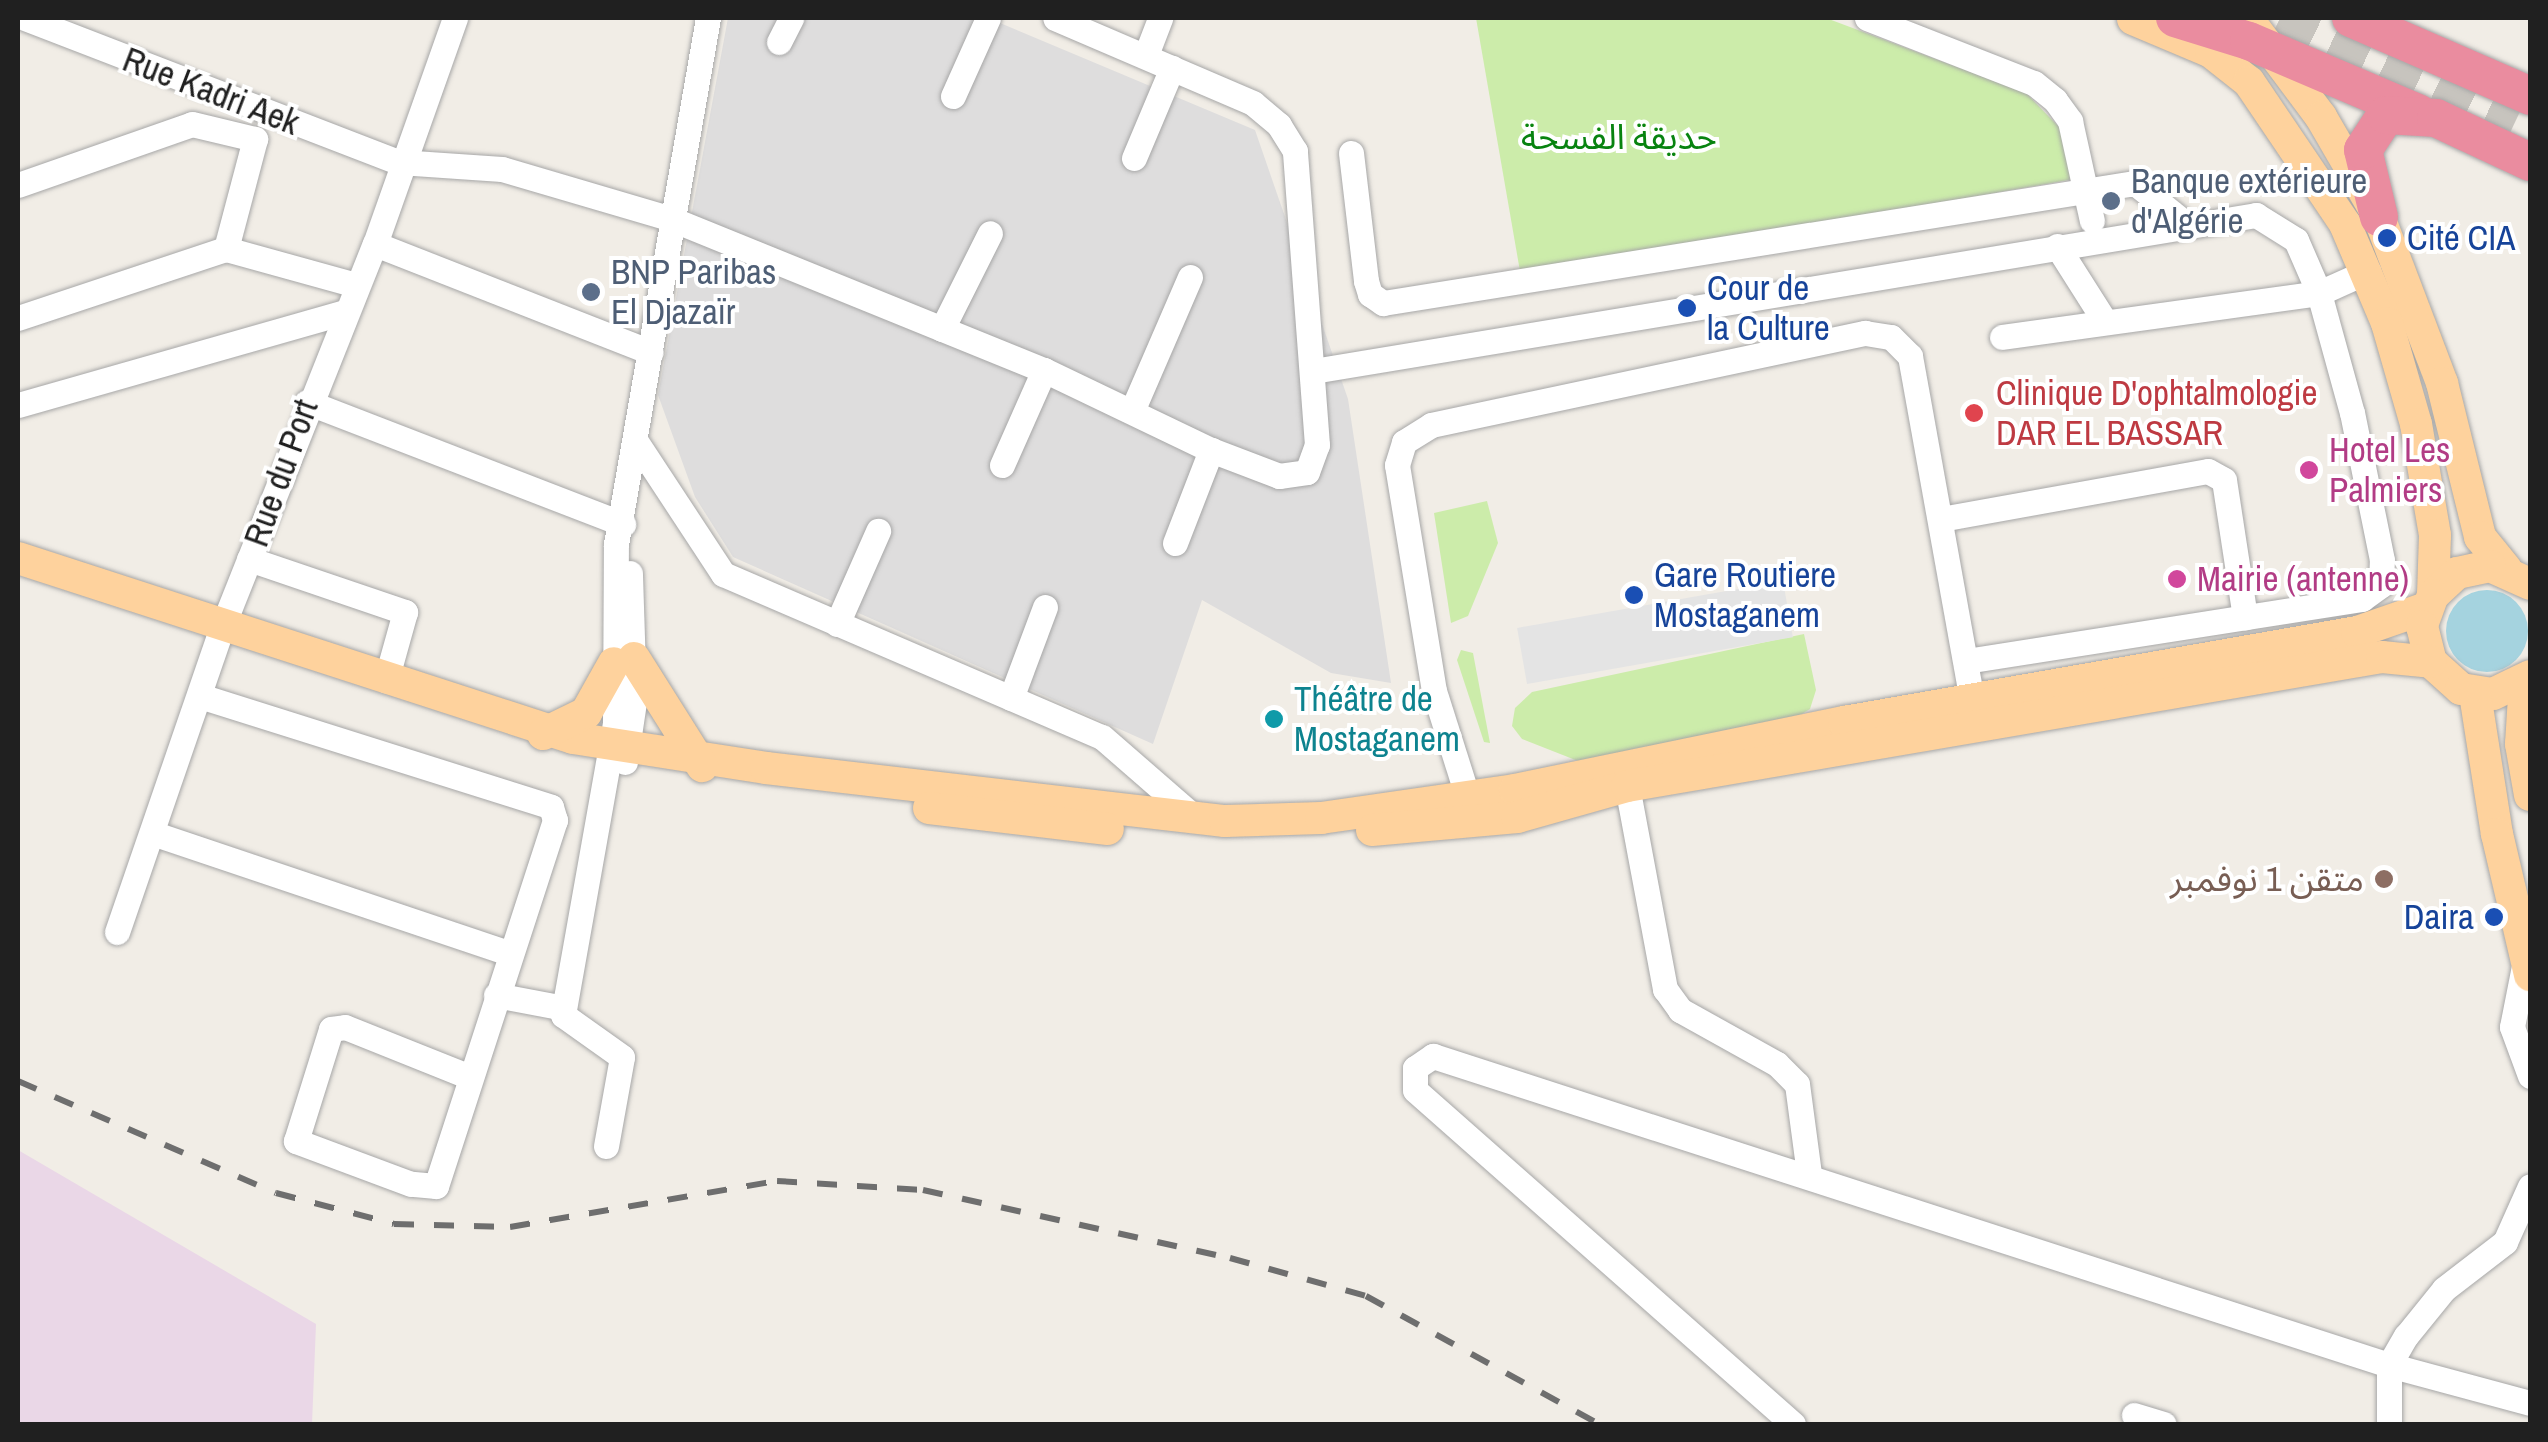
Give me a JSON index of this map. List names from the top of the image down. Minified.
{"streets":{"street":["Rue Kadri Aek","Rue du Port"]},"crossings":[["Rue Kadri Aek","Rue du Port"]],"parks":["حديقة الفسحة"],"places":["Banque extérieure d'Algérie","Cité CIA","BNP Paribas El Djazaïr","Cour de la Culture","Clinique D'ophtalmologie DAR EL BASSAR","Hotel Les Palmiers","Mairie (antenne)","Gare Routiere Mostaganem","Théâtre de Mostaganem","متقن 1 نوفمبر","Daira"]}
